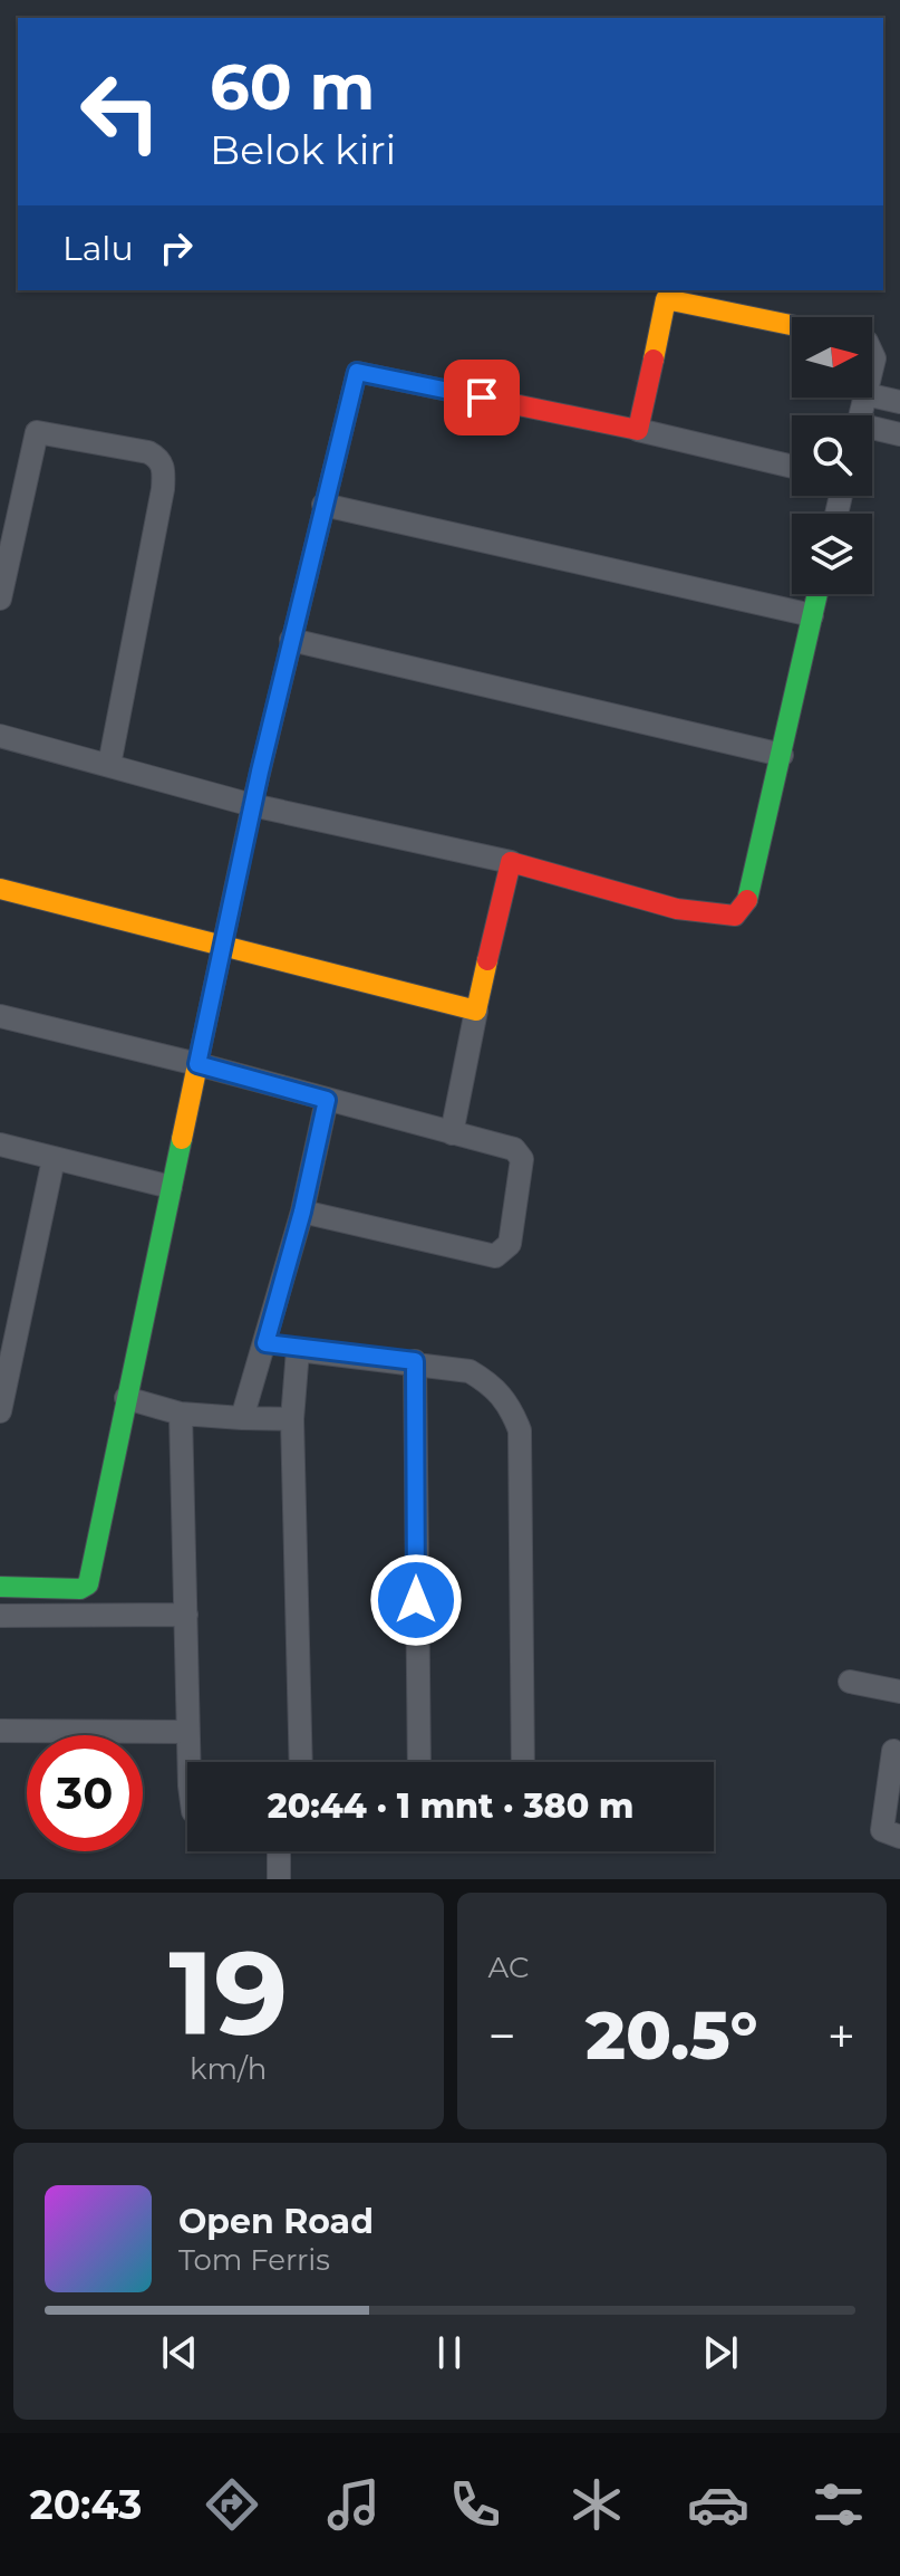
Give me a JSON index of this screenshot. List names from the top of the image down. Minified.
{"north":"right","page":{"turn":["60 m","Belok kiri"],"then":"Lalu","limit":"30","trip":"20:44 · 1 mnt · 380 m","tile":[["19","km/h"],"AC"],"heat":["−","20.5°","+"],"song":["Open Road","Tom Ferris"],"tabs":"20:43"}}
